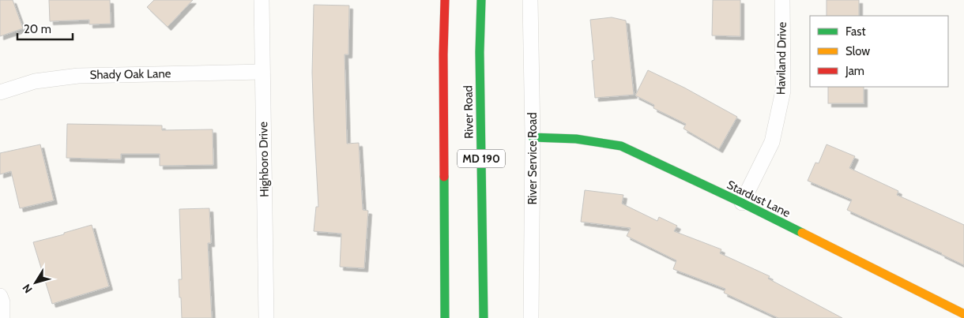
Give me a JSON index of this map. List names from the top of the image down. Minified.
{"streets":{"main road":["River Road","MD 190","Stardust Lane"],"street":["Haviland Drive","Shady Oak Lane","River Service Road","Highboro Drive"]},"crossings":[["Haviland Drive","Stardust Lane"],["Shady Oak Lane","Highboro Drive"],["River Service Road","Stardust Lane"]],"legend":["Fast","Slow","Jam"],"scale_bar":"20 m","north":"bottom left"}
